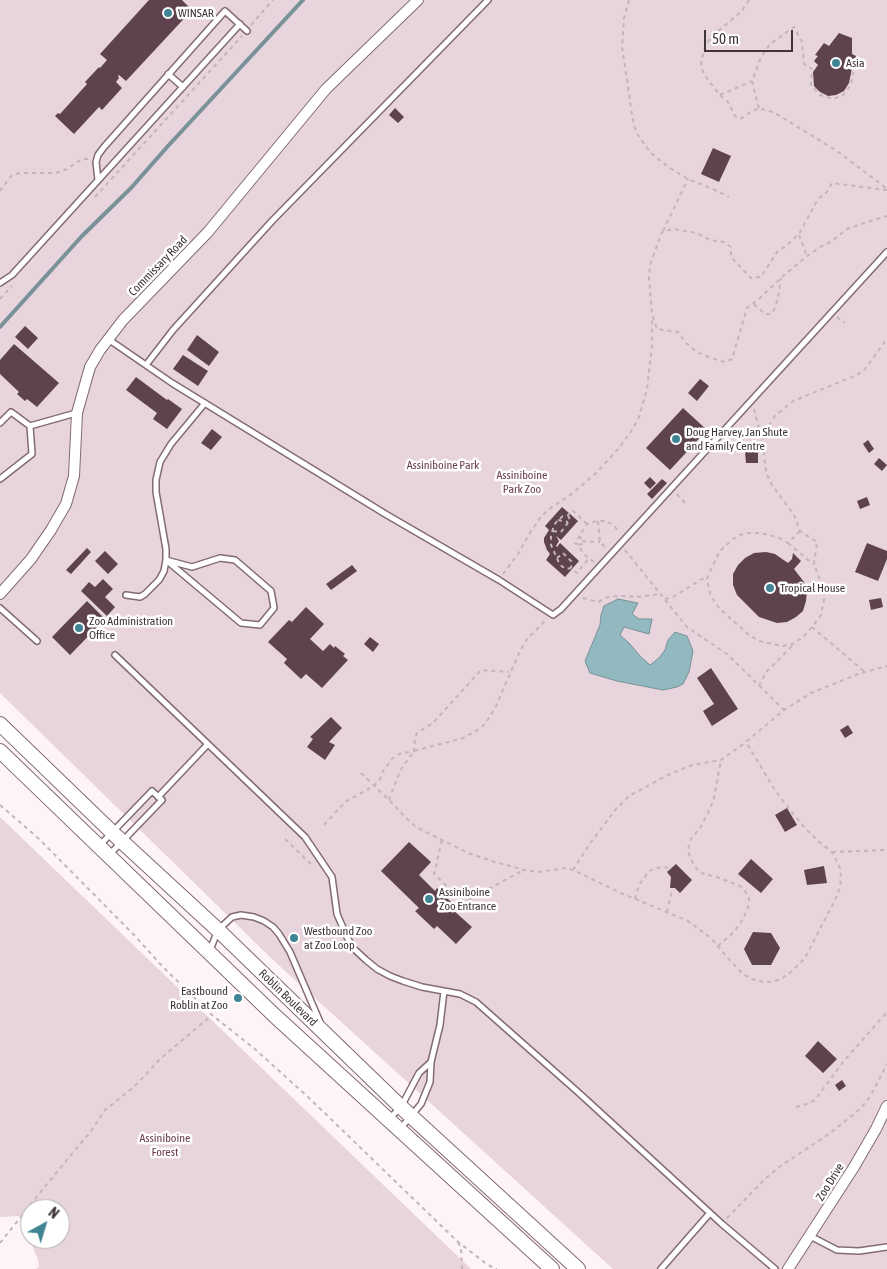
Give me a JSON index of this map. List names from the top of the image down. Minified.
{"streets":{"main road":["Roblin Boulevard"],"street":["Commissary Road","Zoo Drive"]},"parks":["Assiniboine Park","Assiniboine Park Zoo","Assiniboine Forest"],"places":["WINSAR","Asia","Doug Harvey, Jan Shute and Family Centre","Tropical House","Zoo Administration Office","Assiniboine Zoo Entrance","Westbound Zoo at Zoo Loop","Eastbound Roblin at Zoo"],"scale_bar":"50 m","north":"top right"}
